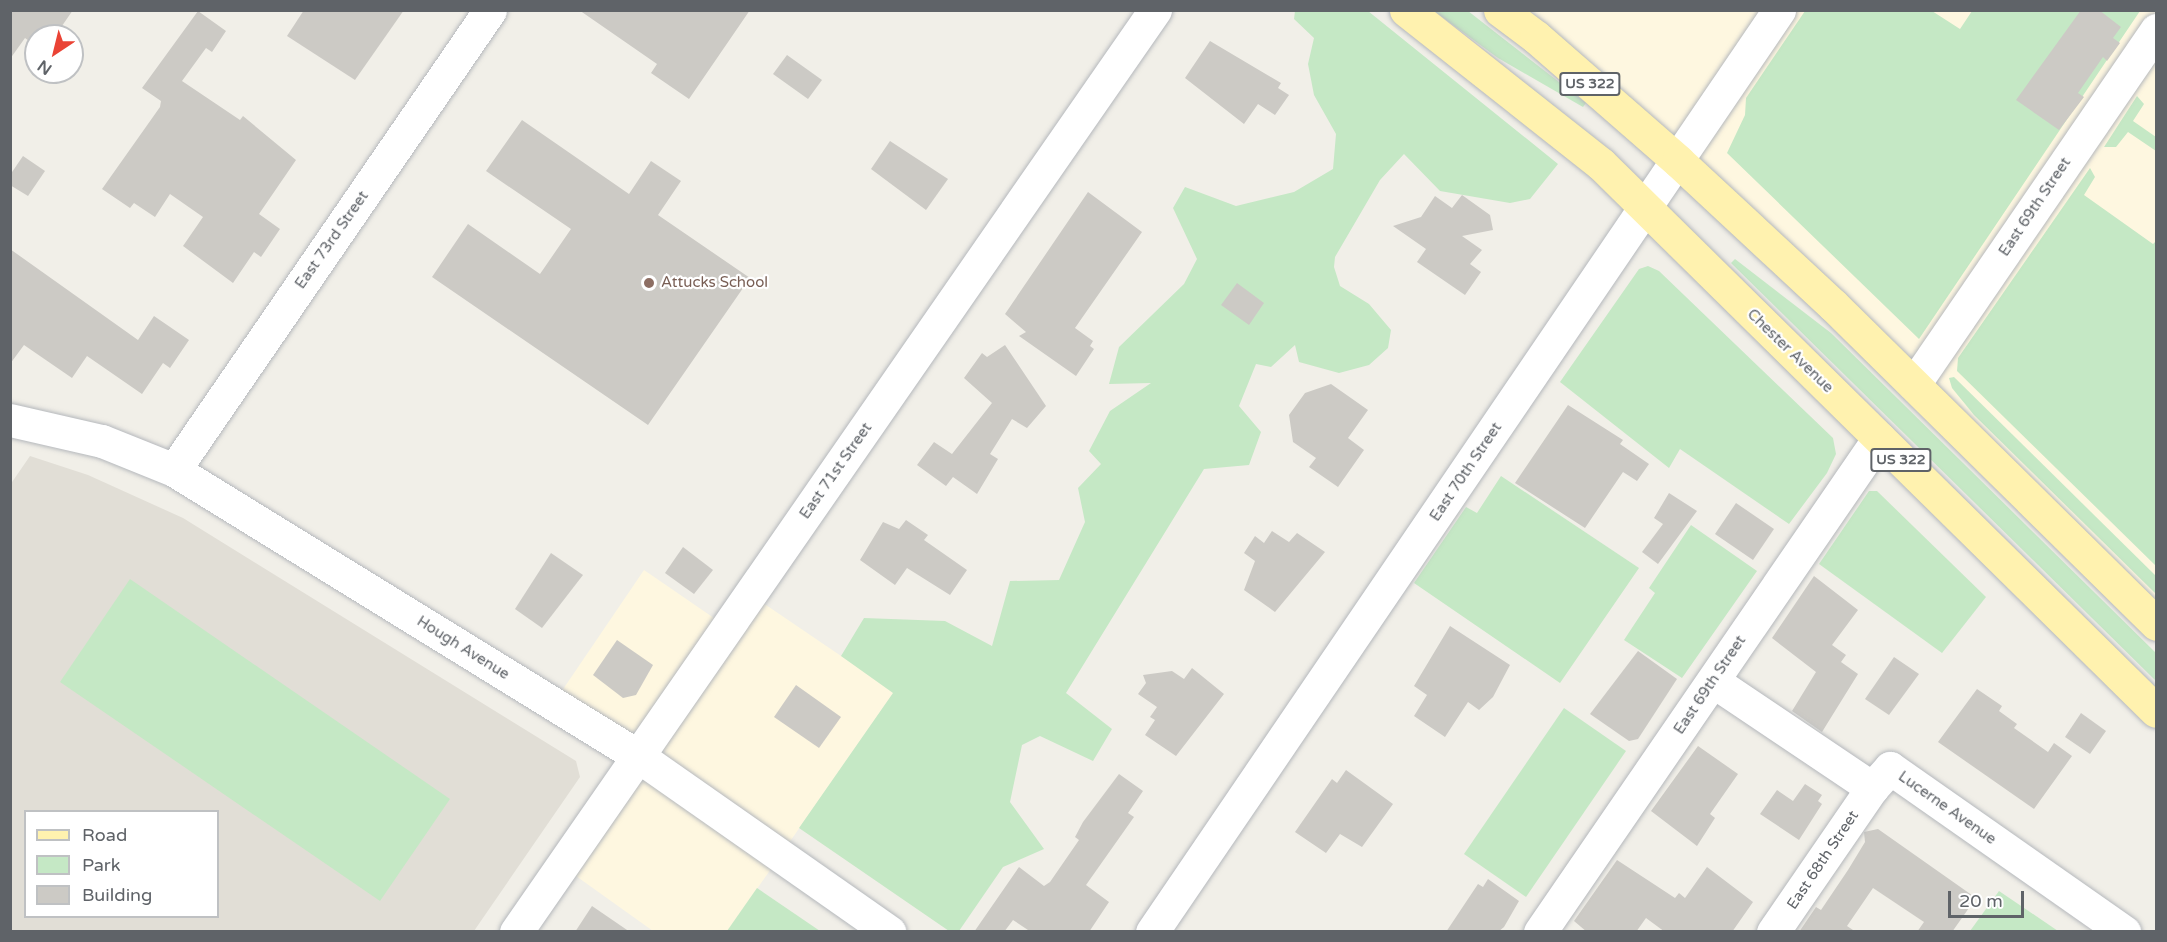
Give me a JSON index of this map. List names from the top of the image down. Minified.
{"streets":{"main road":["US 322","Chester Avenue"],"street":["East 69th Street","East 73rd Street","East 71st Street","East 70th Street","Hough Avenue","Lucerne Avenue","East 68th Street"]},"crossings":[["US 322","East 69th Street"],["US 322","East 70th Street"],["East 69th Street","Chester Avenue"],["East 73rd Street","Hough Avenue"],["Chester Avenue","East 70th Street"],["East 71st Street","Hough Avenue"],["Lucerne Avenue","East 68th Street"]],"places":["Attucks School"],"legend":["Road","Park","Building"],"scale_bar":"20 m","north":"bottom left"}
